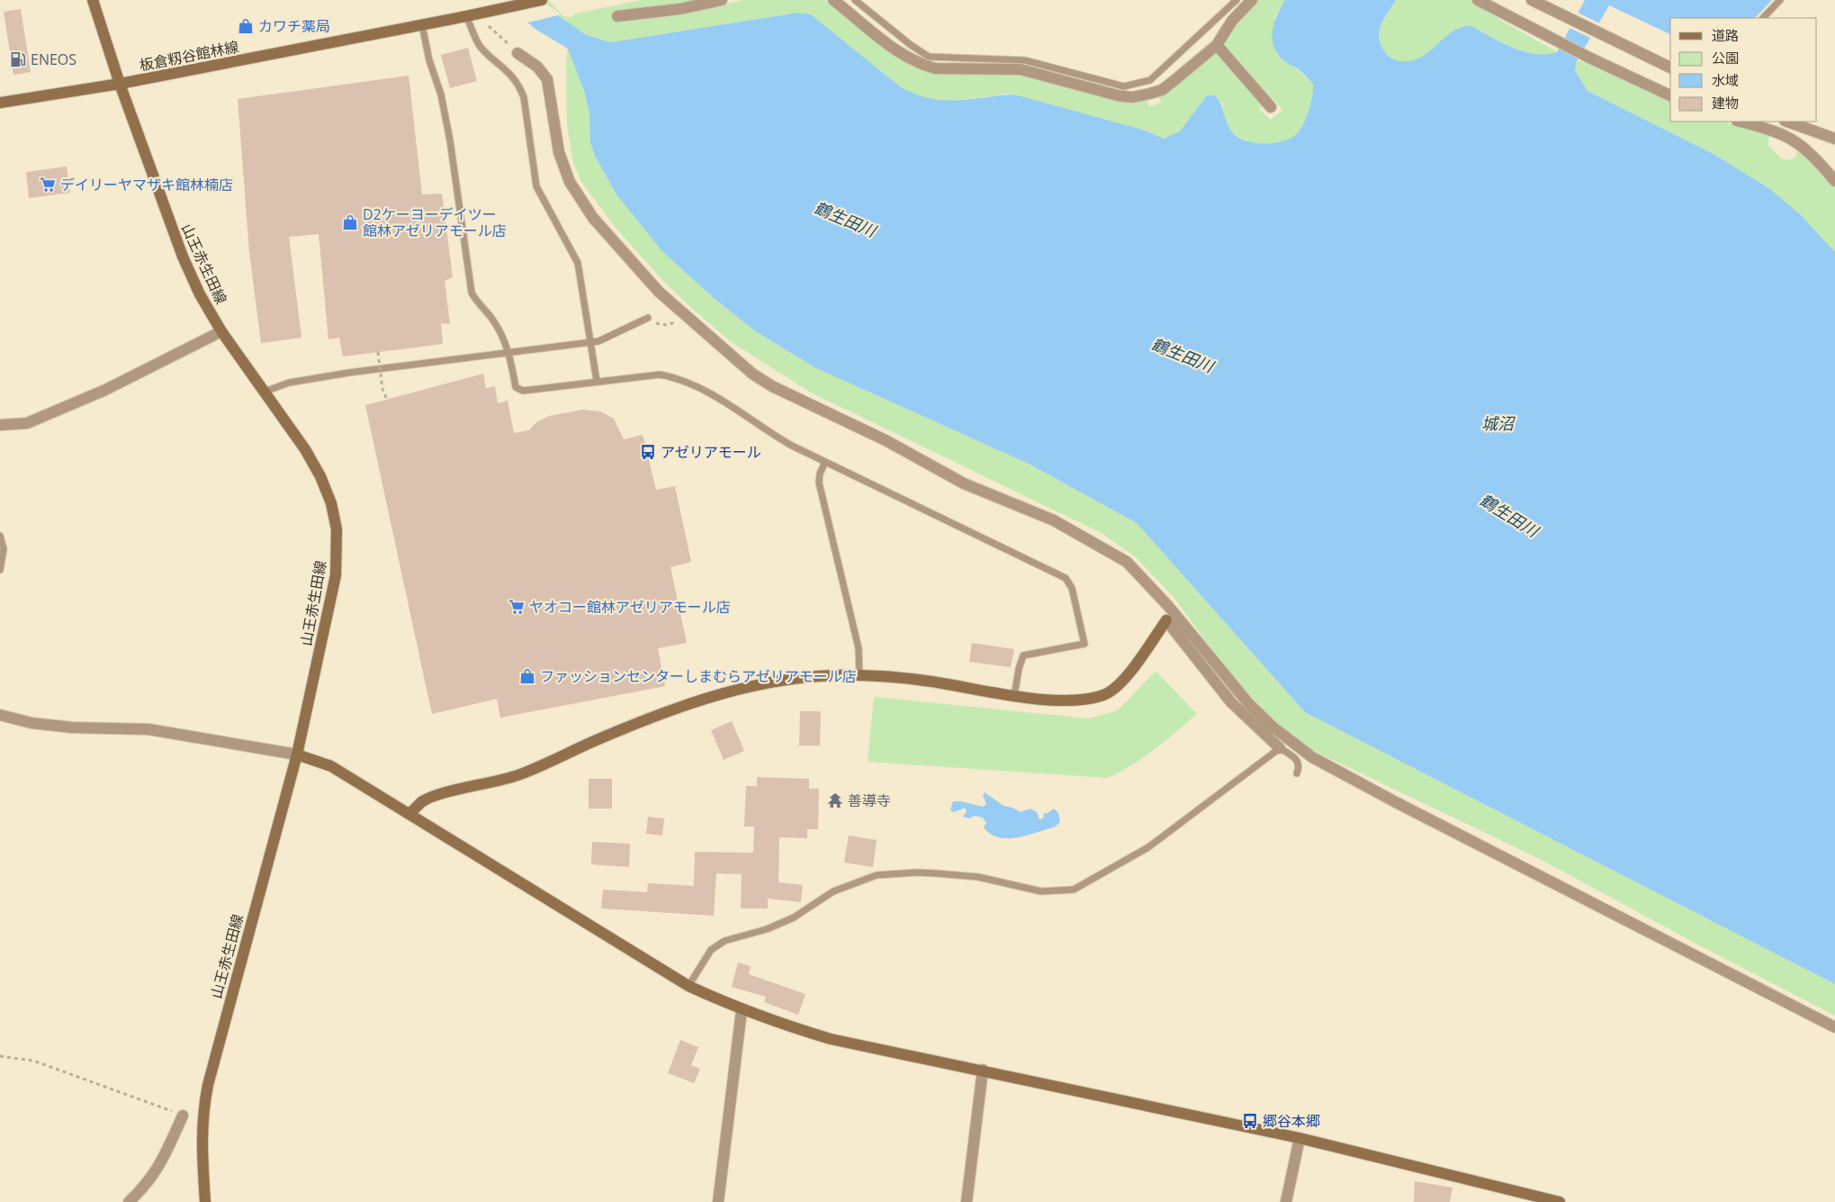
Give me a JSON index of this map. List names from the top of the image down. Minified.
{"streets":{"street":["板倉籾谷館林線","山王赤生田線"]},"crossings":[["板倉籾谷館林線","山王赤生田線"]],"water":["鶴生田川","城沼"],"places":{"shop":["カワチ薬局","D2ケーヨーデイツー 館林アゼリアモール店","ファッションセンターしまむらアゼリアモール店"],"fuel station":["ENEOS"],"supermarket":["デイリーヤマザキ館林楠店","ヤオコー館林アゼリアモール店"],"bus stop":["アゼリアモール","郷谷本郷"],"temple":["善導寺"]},"legend":["道路","公園","水域","建物"]}
